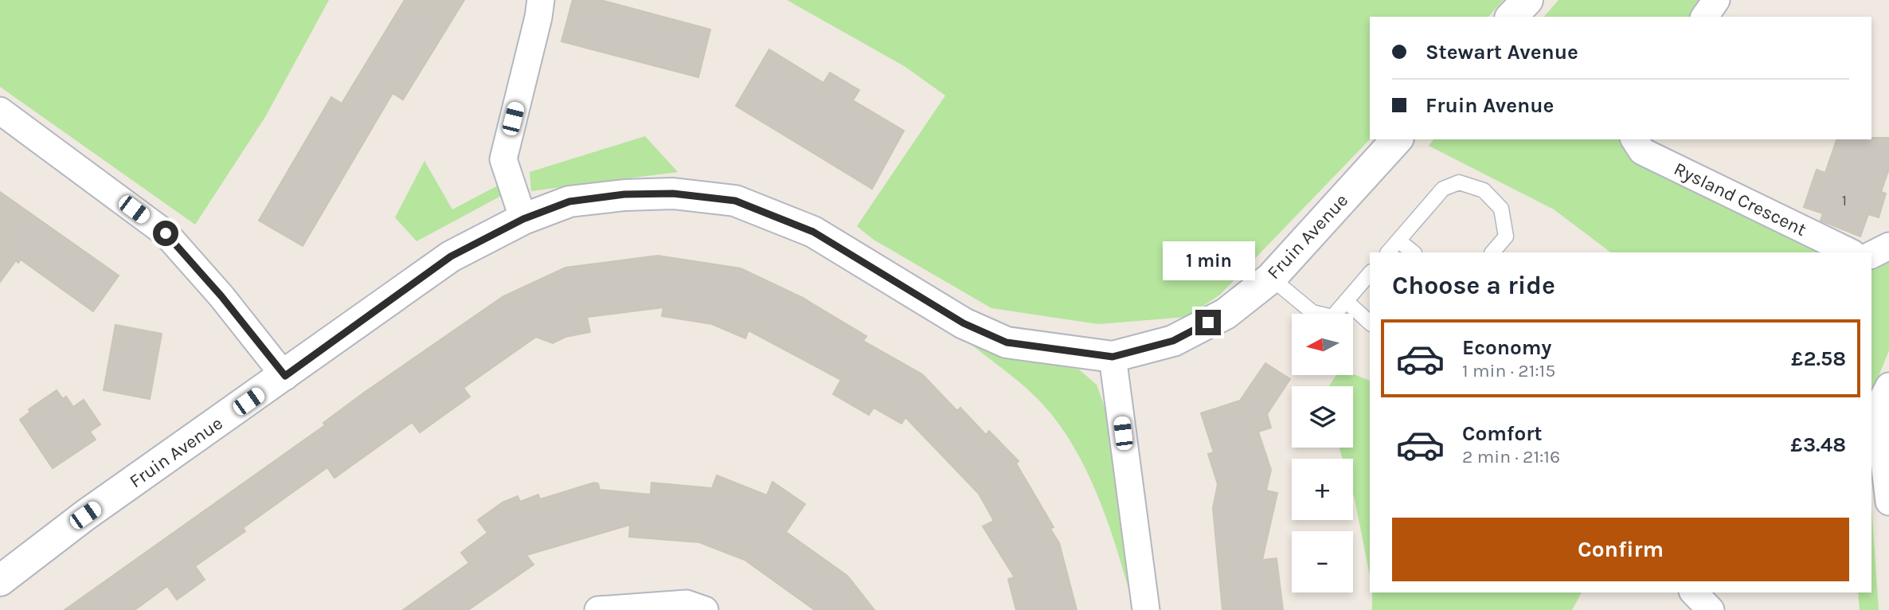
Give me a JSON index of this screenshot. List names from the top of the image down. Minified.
{"streets":{"street":["Rysland Crescent","Fruin Avenue"]},"house_numbers":["1"],"north":"left","page":{"banner":["Stewart Avenue","Fruin Avenue"],"bubble":"1 min","heading":"Choose a ride","map_buttons":["+","−"],"list":[{"name":"Economy","note":"1 min · 21:15","value":"£2.58"},{"name":"Comfort","note":"2 min · 21:16","value":"£3.48"}],"buttons":"Confirm"}}
